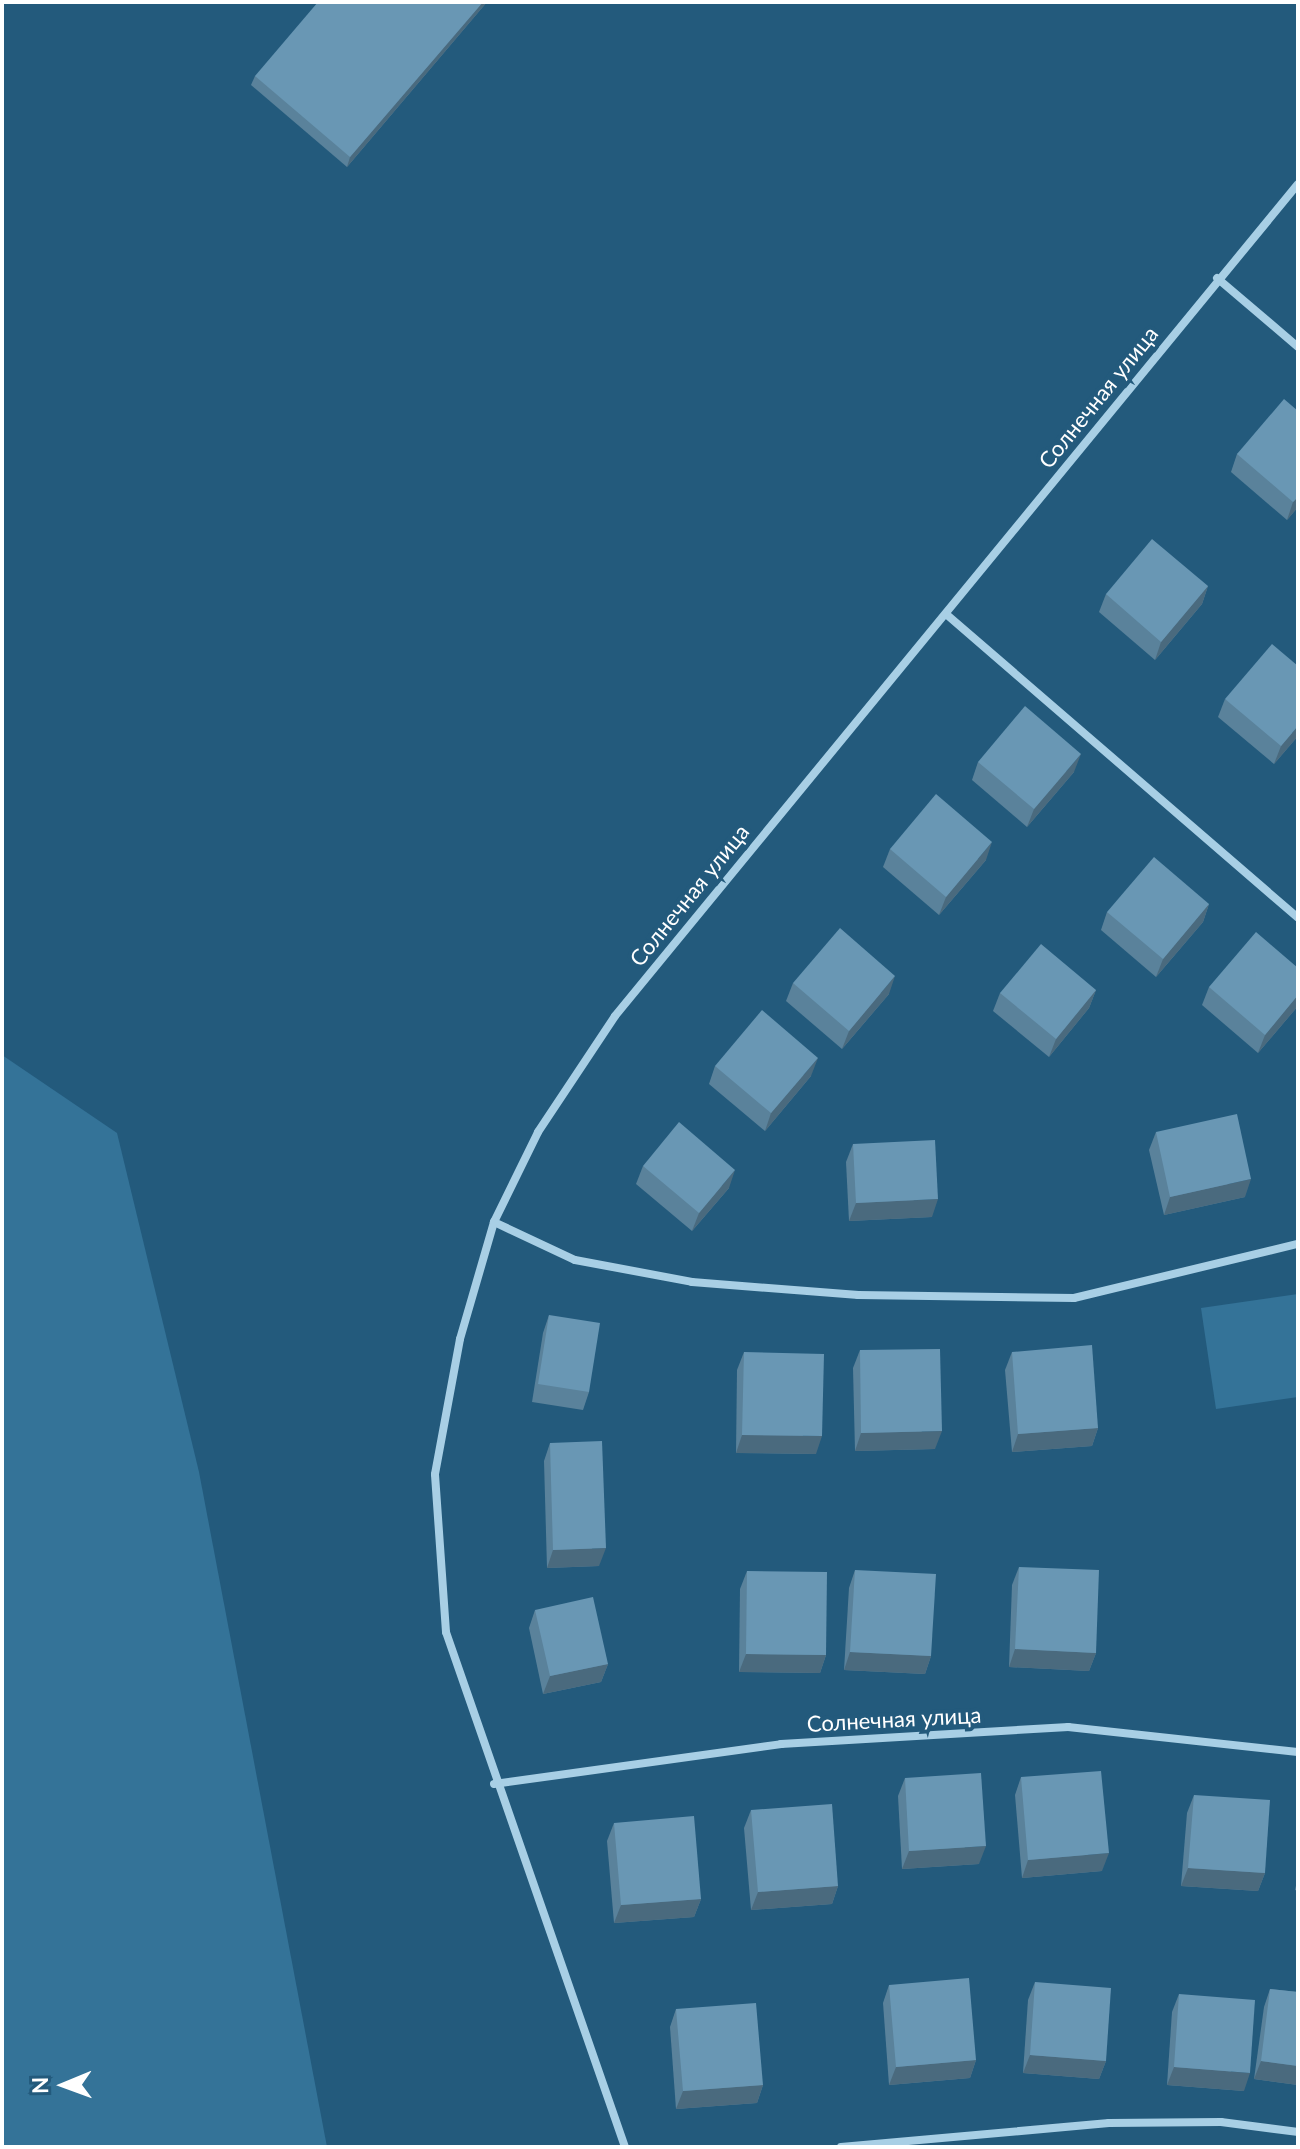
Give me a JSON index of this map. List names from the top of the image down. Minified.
{"streets":{"street":["Солнечная улица"]},"north":"left"}
